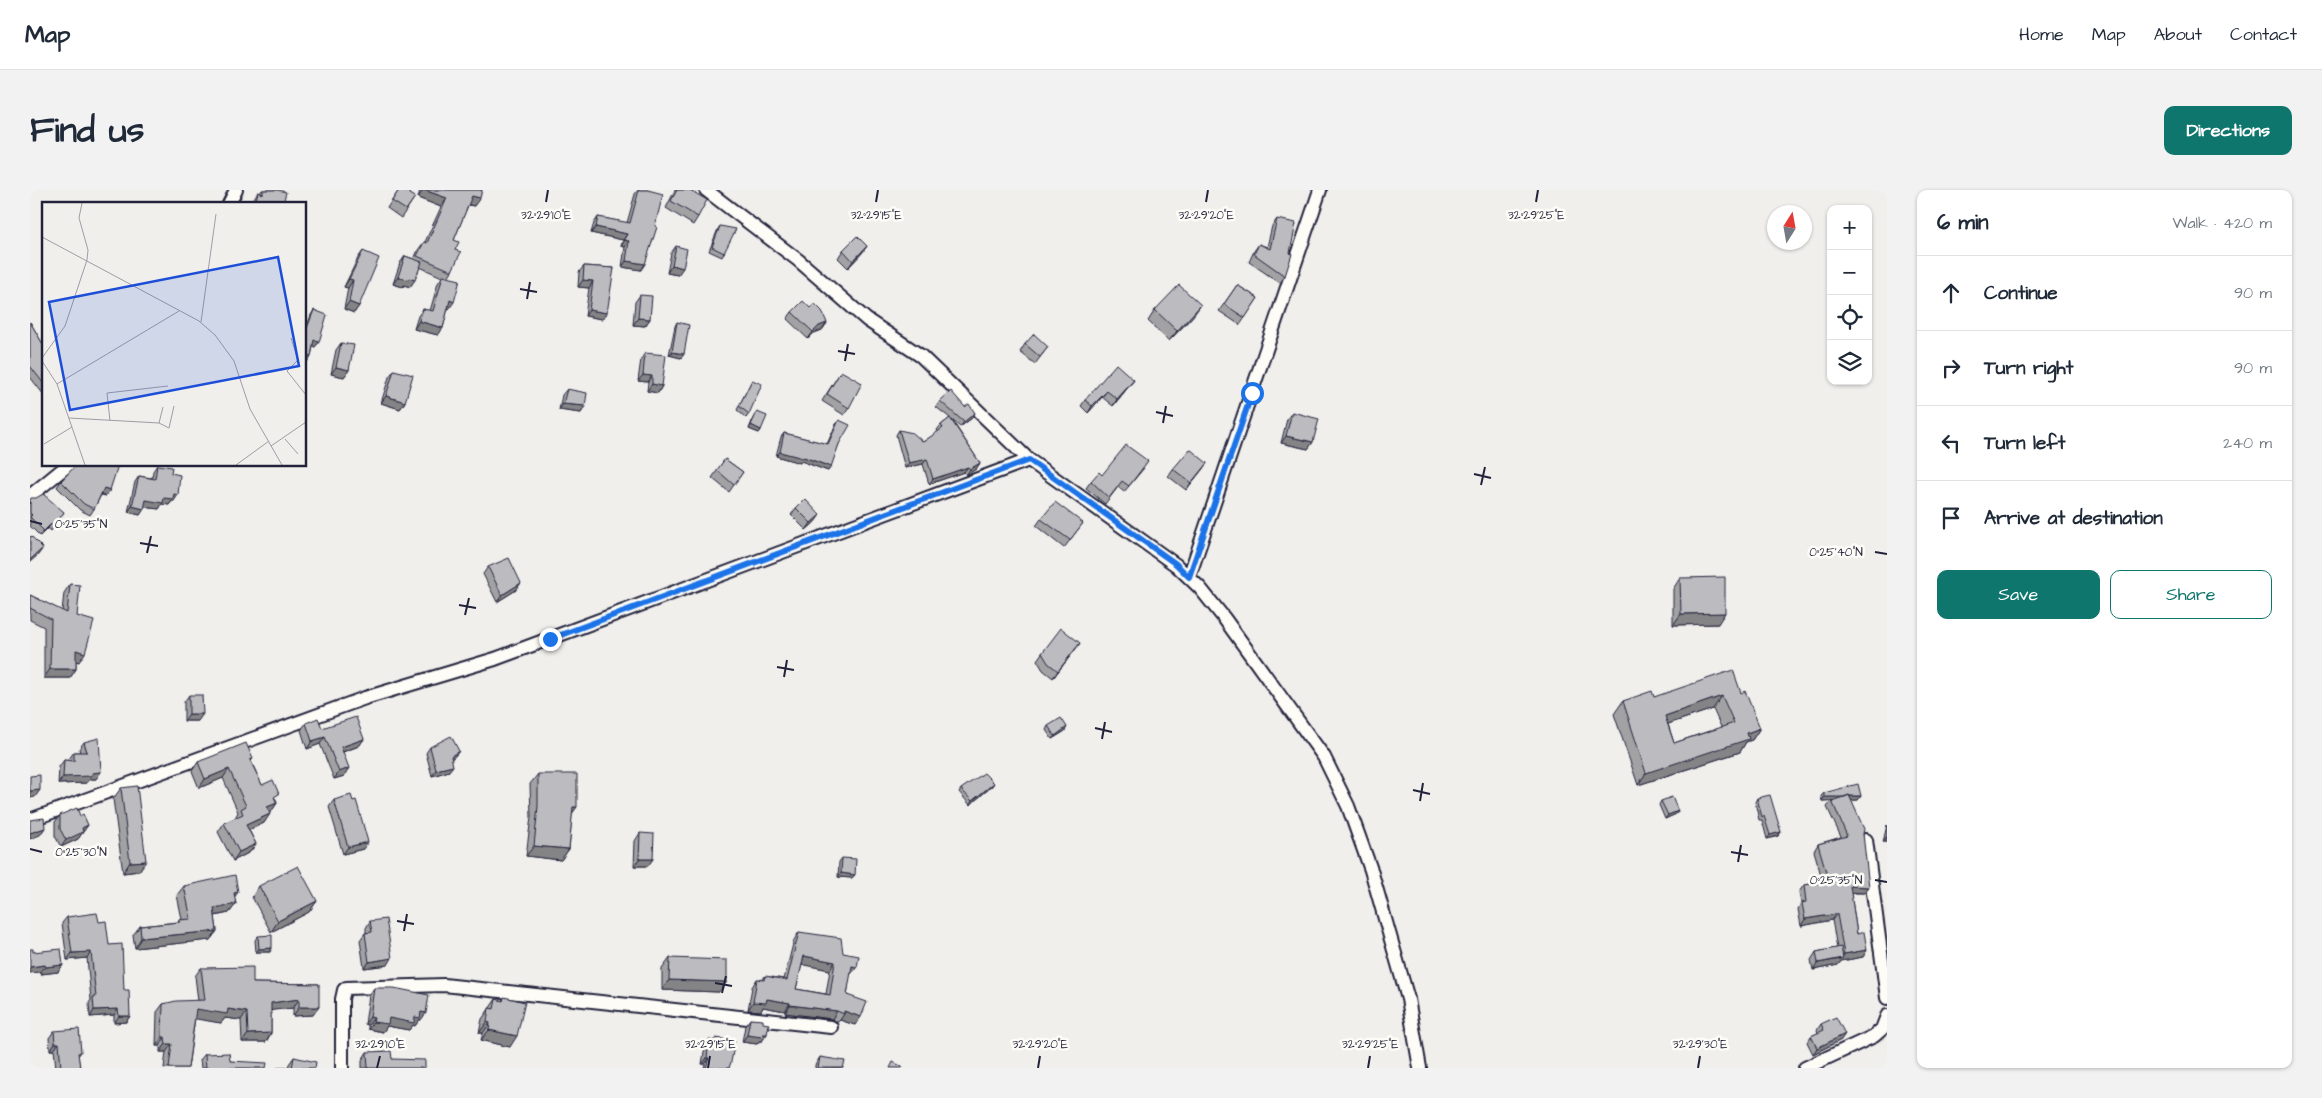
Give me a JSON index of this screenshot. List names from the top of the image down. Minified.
{"north":"top","page":{"header":"Map","nav":["Home","Map","About","Contact"],"title":"Find us","buttons":["Directions",["Save","Share"]],"heading":["6 min","Walk · 420 m"],"map_buttons":["+","−"],"list":[["Continue","90 m"],["Turn right","90 m"],["Turn left","240 m"],"Arrive at destination"]},"coordinates":["32°29'10\"E","32°29'15\"E","32°29'20\"E","32°29'25\"E","0°25'35\"N","0°25'40\"N","0°25'30\"N","32°29'30\"E"]}
